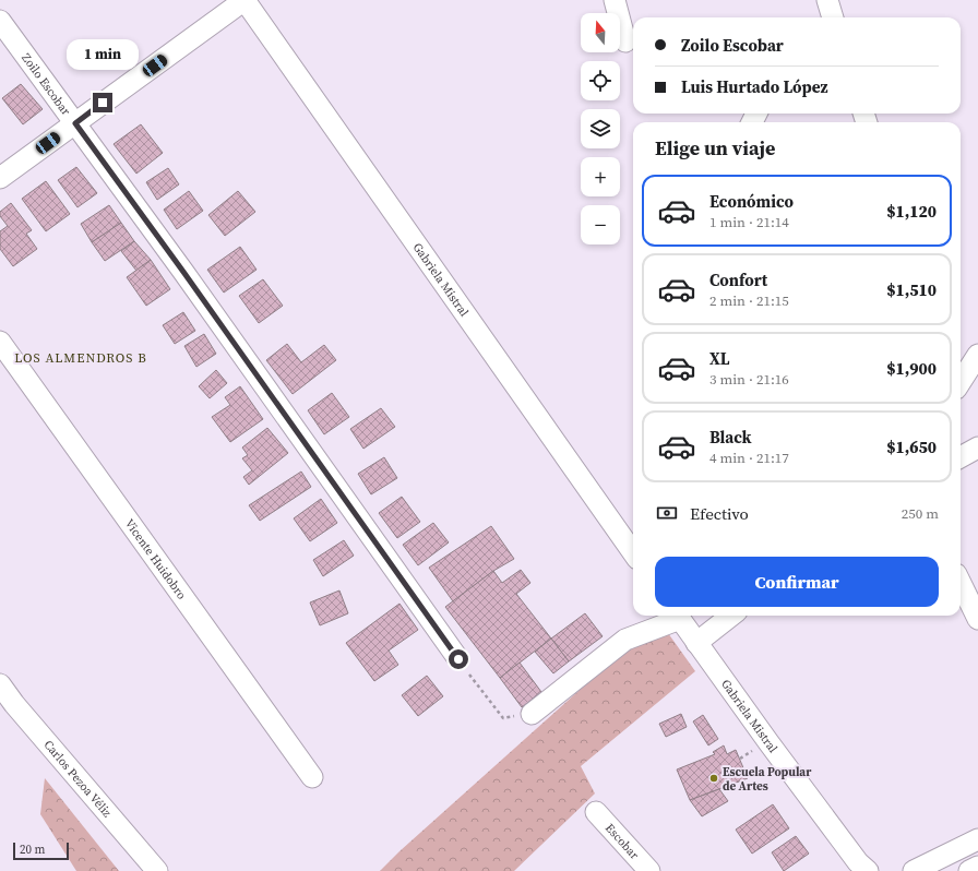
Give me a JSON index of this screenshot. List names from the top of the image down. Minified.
{"streets":{"street":["Zoilo Escobar","Gabriela Mistral","Vicente Huidobro","Carlos Pezoa Véliz","Escobar"]},"districts":["LOS ALMENDROS B"],"places":["Escuela Popular de Artes"],"scale_bar":"20 m","north":"top","page":{"map_buttons":["+","−"],"banner":["Zoilo Escobar","Luis Hurtado López"],"bubble":"1 min","heading":"Elige un viaje","list":[{"name":"Económico","note":"1 min · 21:14","value":"$1,120"},{"name":"Confort","note":"2 min · 21:15","value":"$1,510"},{"name":"XL","note":"3 min · 21:16","value":"$1,900"},{"name":"Black","note":"4 min · 21:17","value":"$1,650"}],"pay":["Efectivo","250 m"],"buttons":"Confirmar","scale":"20 m"}}
